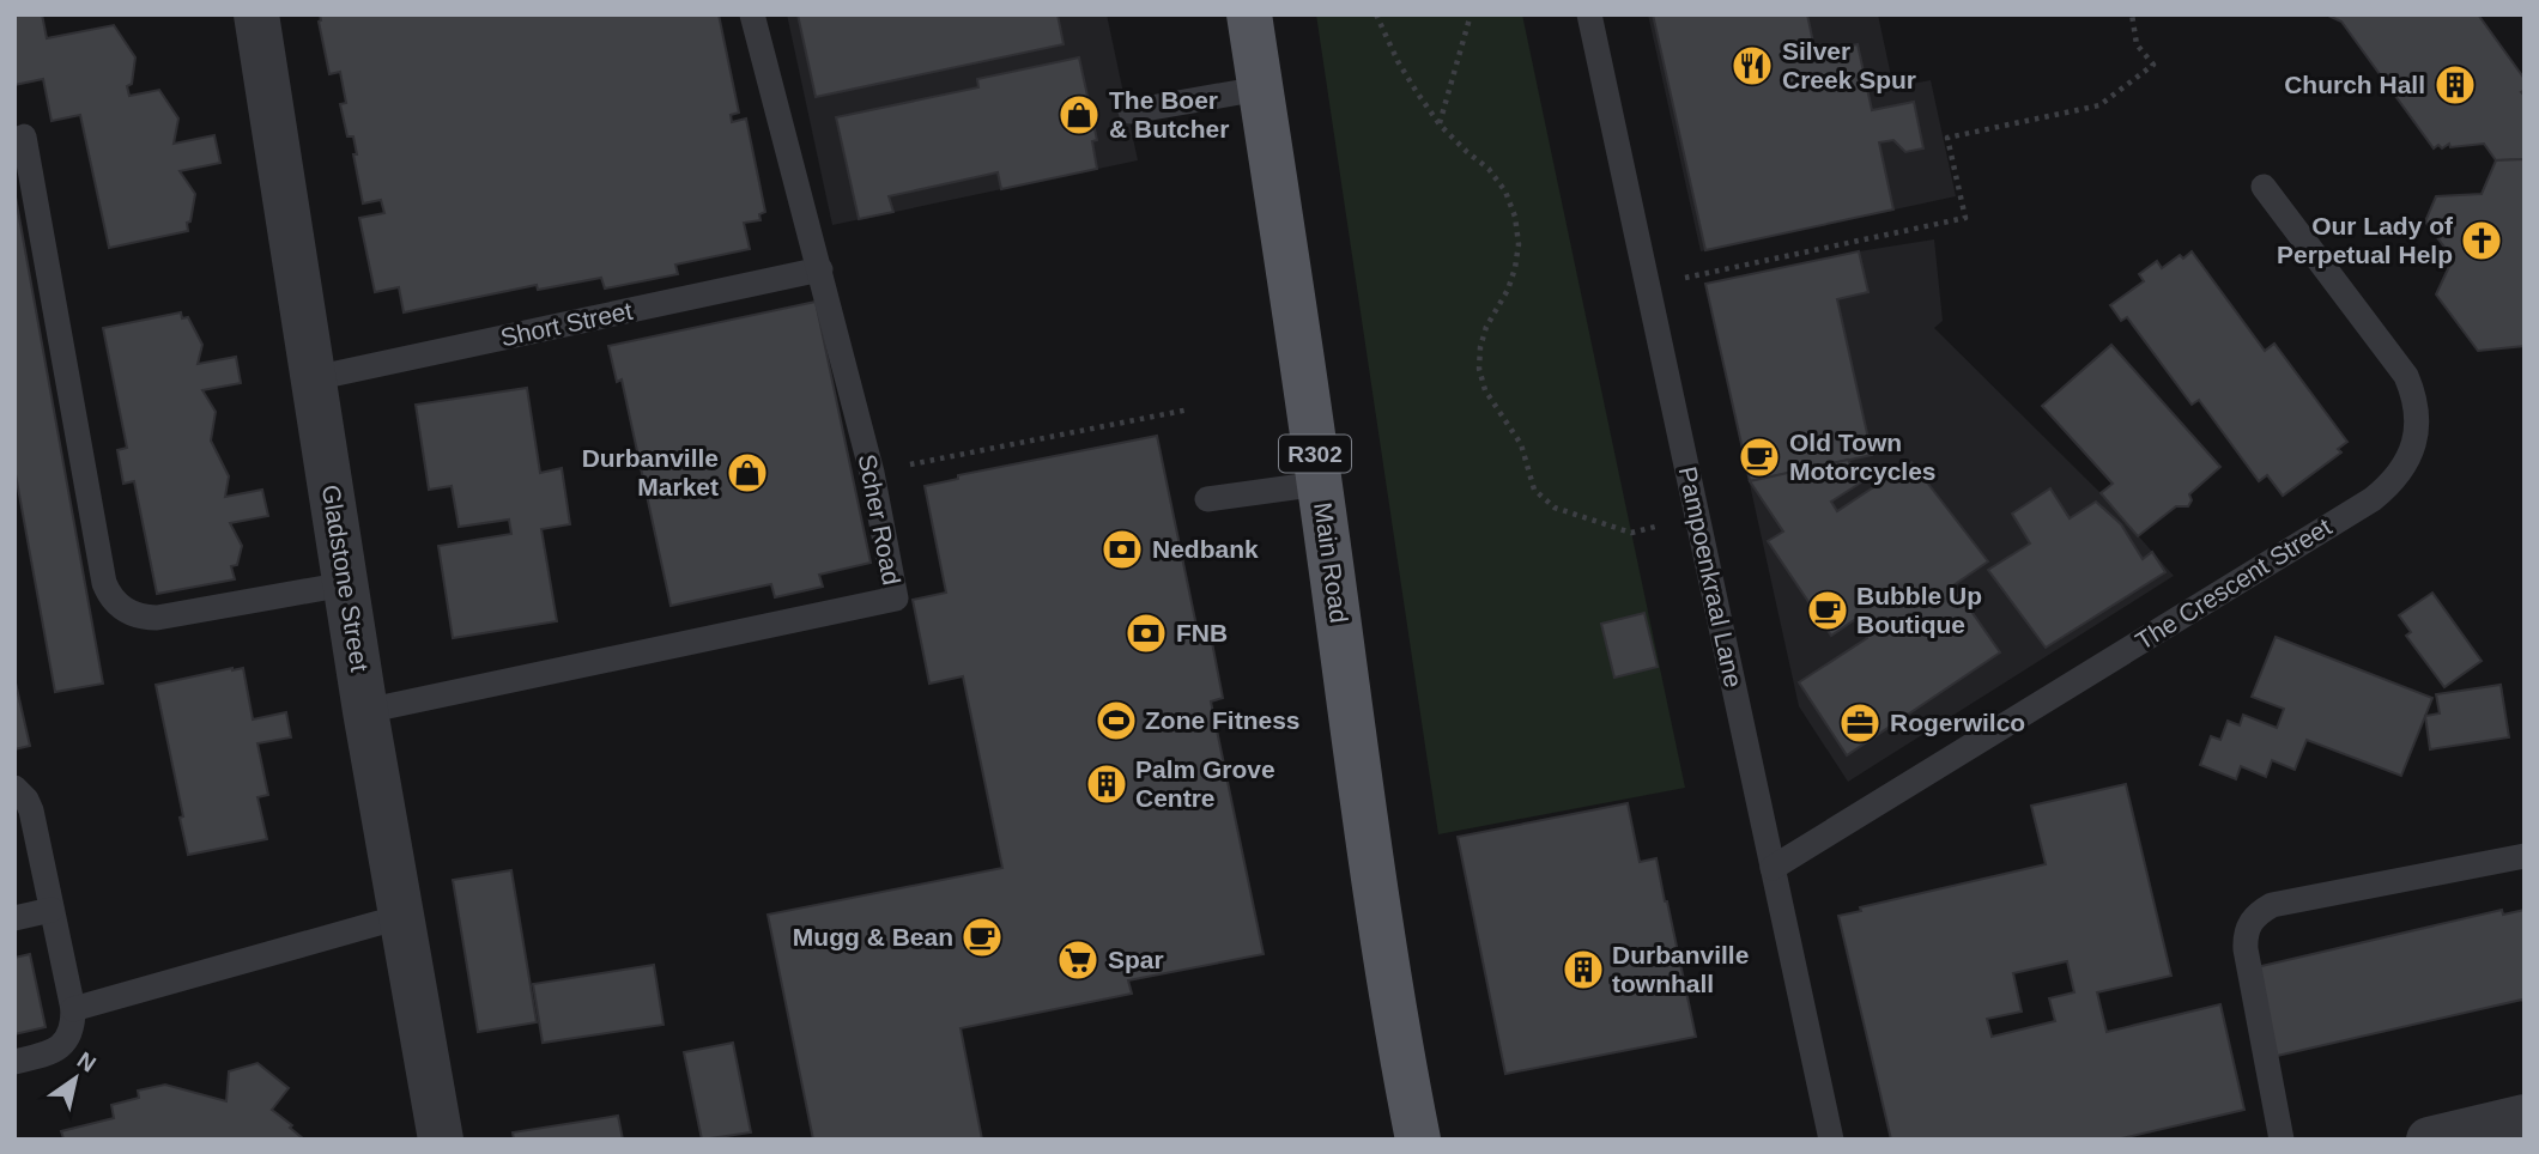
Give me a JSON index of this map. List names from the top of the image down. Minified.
{"streets":{"main road":["R302","Main Road"],"street":["Gladstone Street"],"lane":["Short Street","Scher Road","Pampoenkraal Lane","The Crescent Street"]},"crossings":[["Short Street","Scher Road"],["Short Street","Gladstone Street"],["R302","Main Road"],["Scher Road","Gladstone Street"],["Pampoenkraal Lane","The Crescent Street"]],"places":{"restaurant":["Silver Creek Spur"],"building":["Church Hall","Palm Grove Centre","Durbanville townhall"],"shop":["The Boer & Butcher","Durbanville Market"],"church":["Our Lady of Perpetual Help"],"cafe":["Old Town Motorcycles","Bubble Up Boutique","Mugg & Bean"],"bank":["Nedbank","FNB"],"sports":["Zone Fitness"],"office":["Rogerwilco"],"supermarket":["Spar"]},"north":"top right"}
